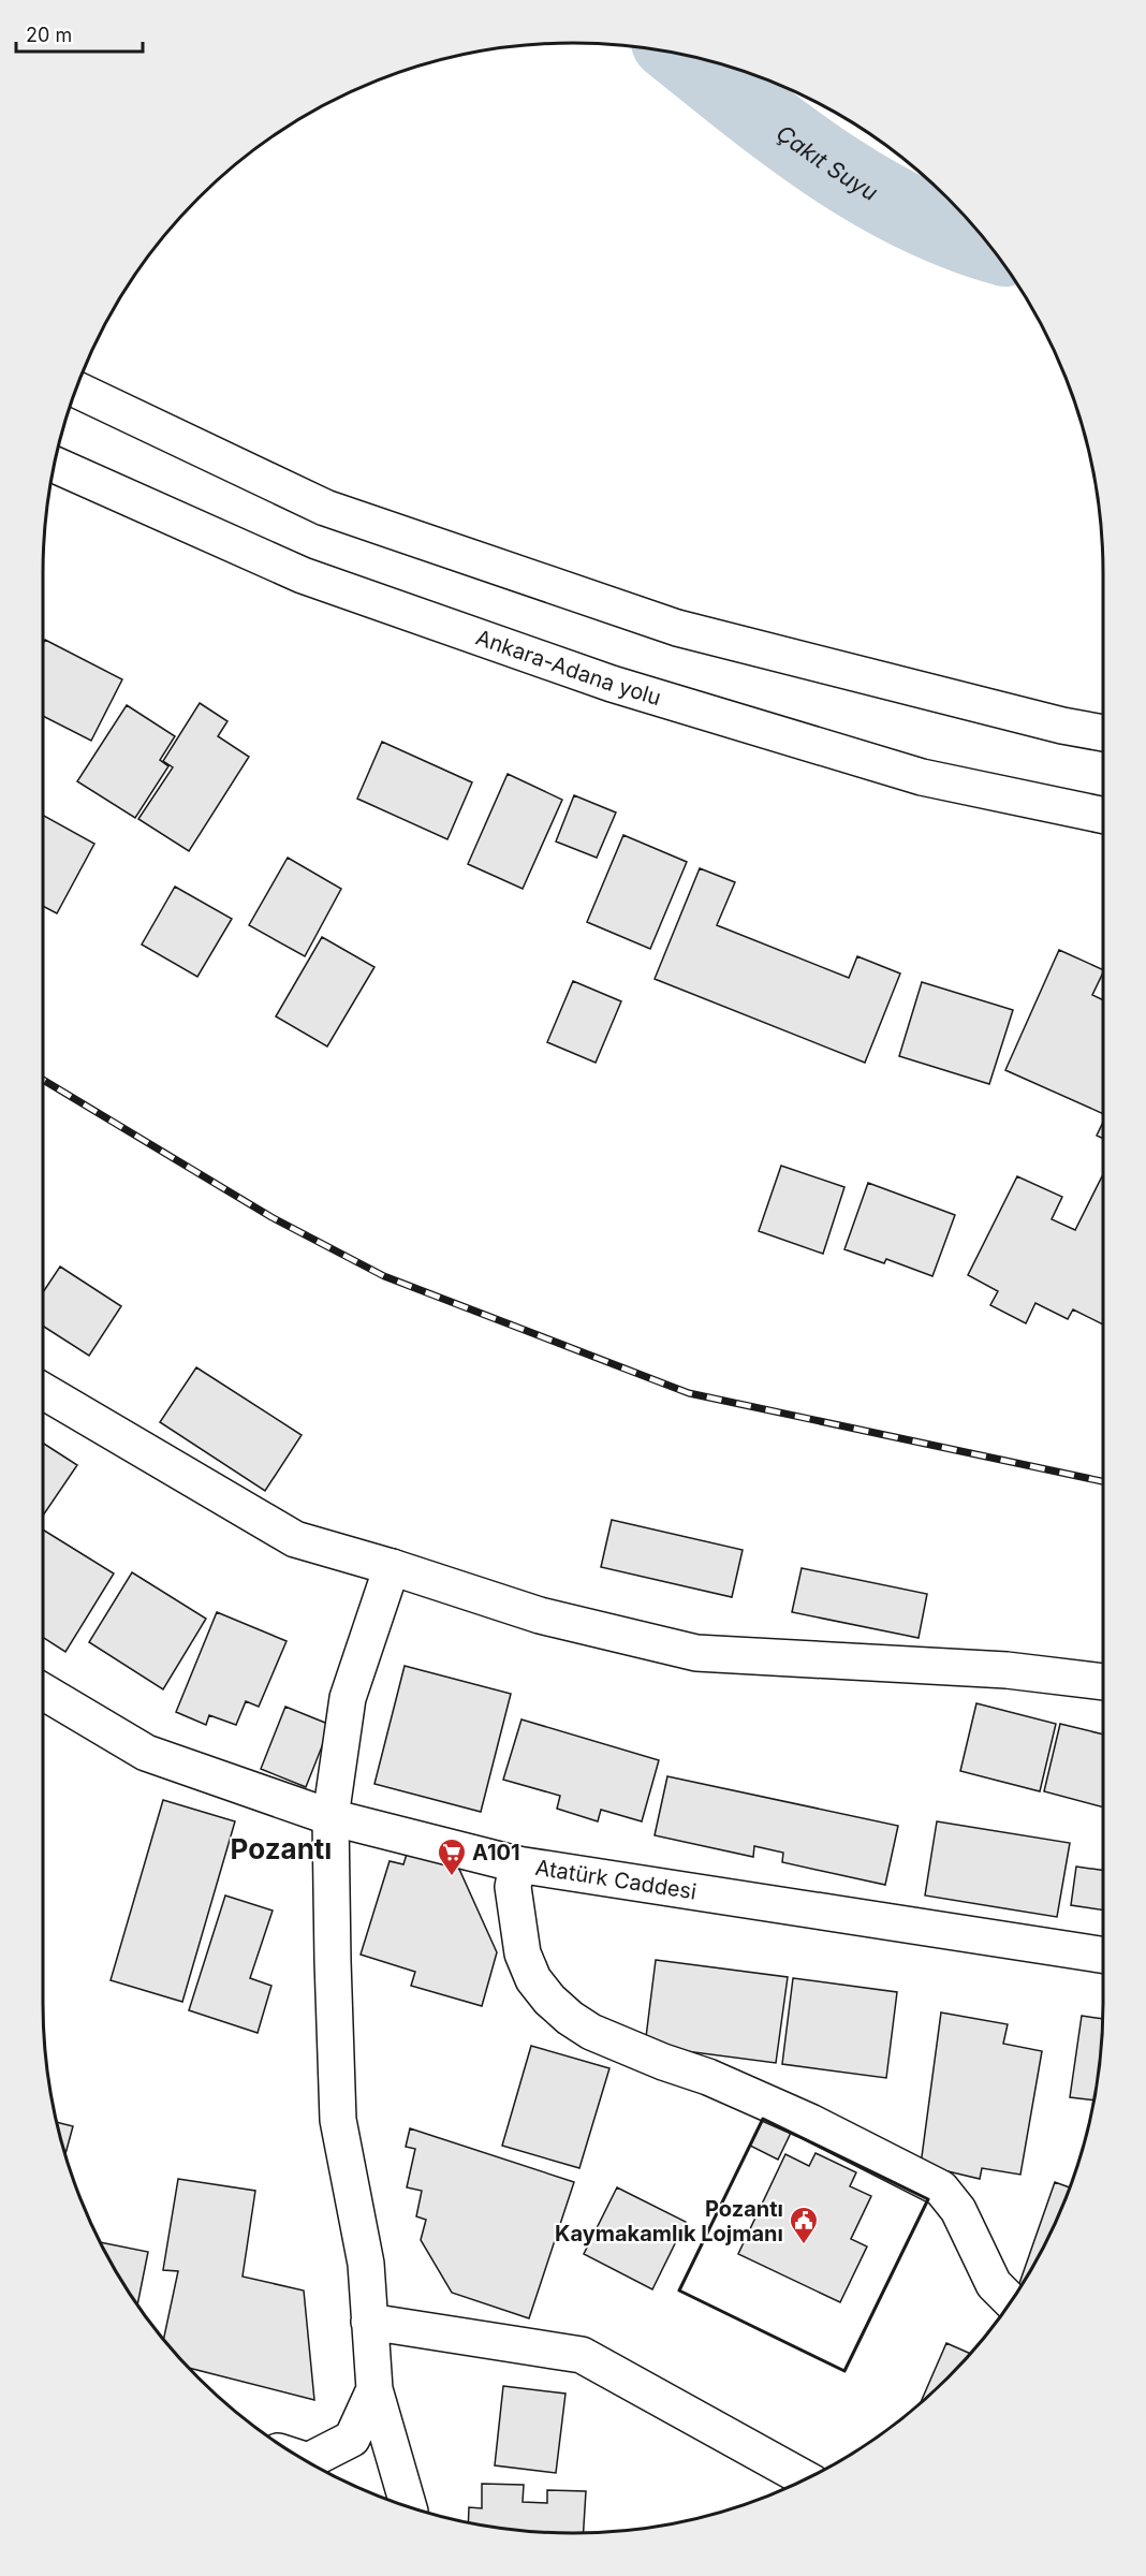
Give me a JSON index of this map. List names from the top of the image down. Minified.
{"streets":{"main road":["Ankara-Adana yolu","Atatürk Caddesi"]},"districts":["Pozantı"],"water":["Çakıt Suyu"],"places":{"supermarket":["A101"],"public building":["Pozantı Kaymakamlık Lojmanı"]},"scale_bar":"20 m"}
